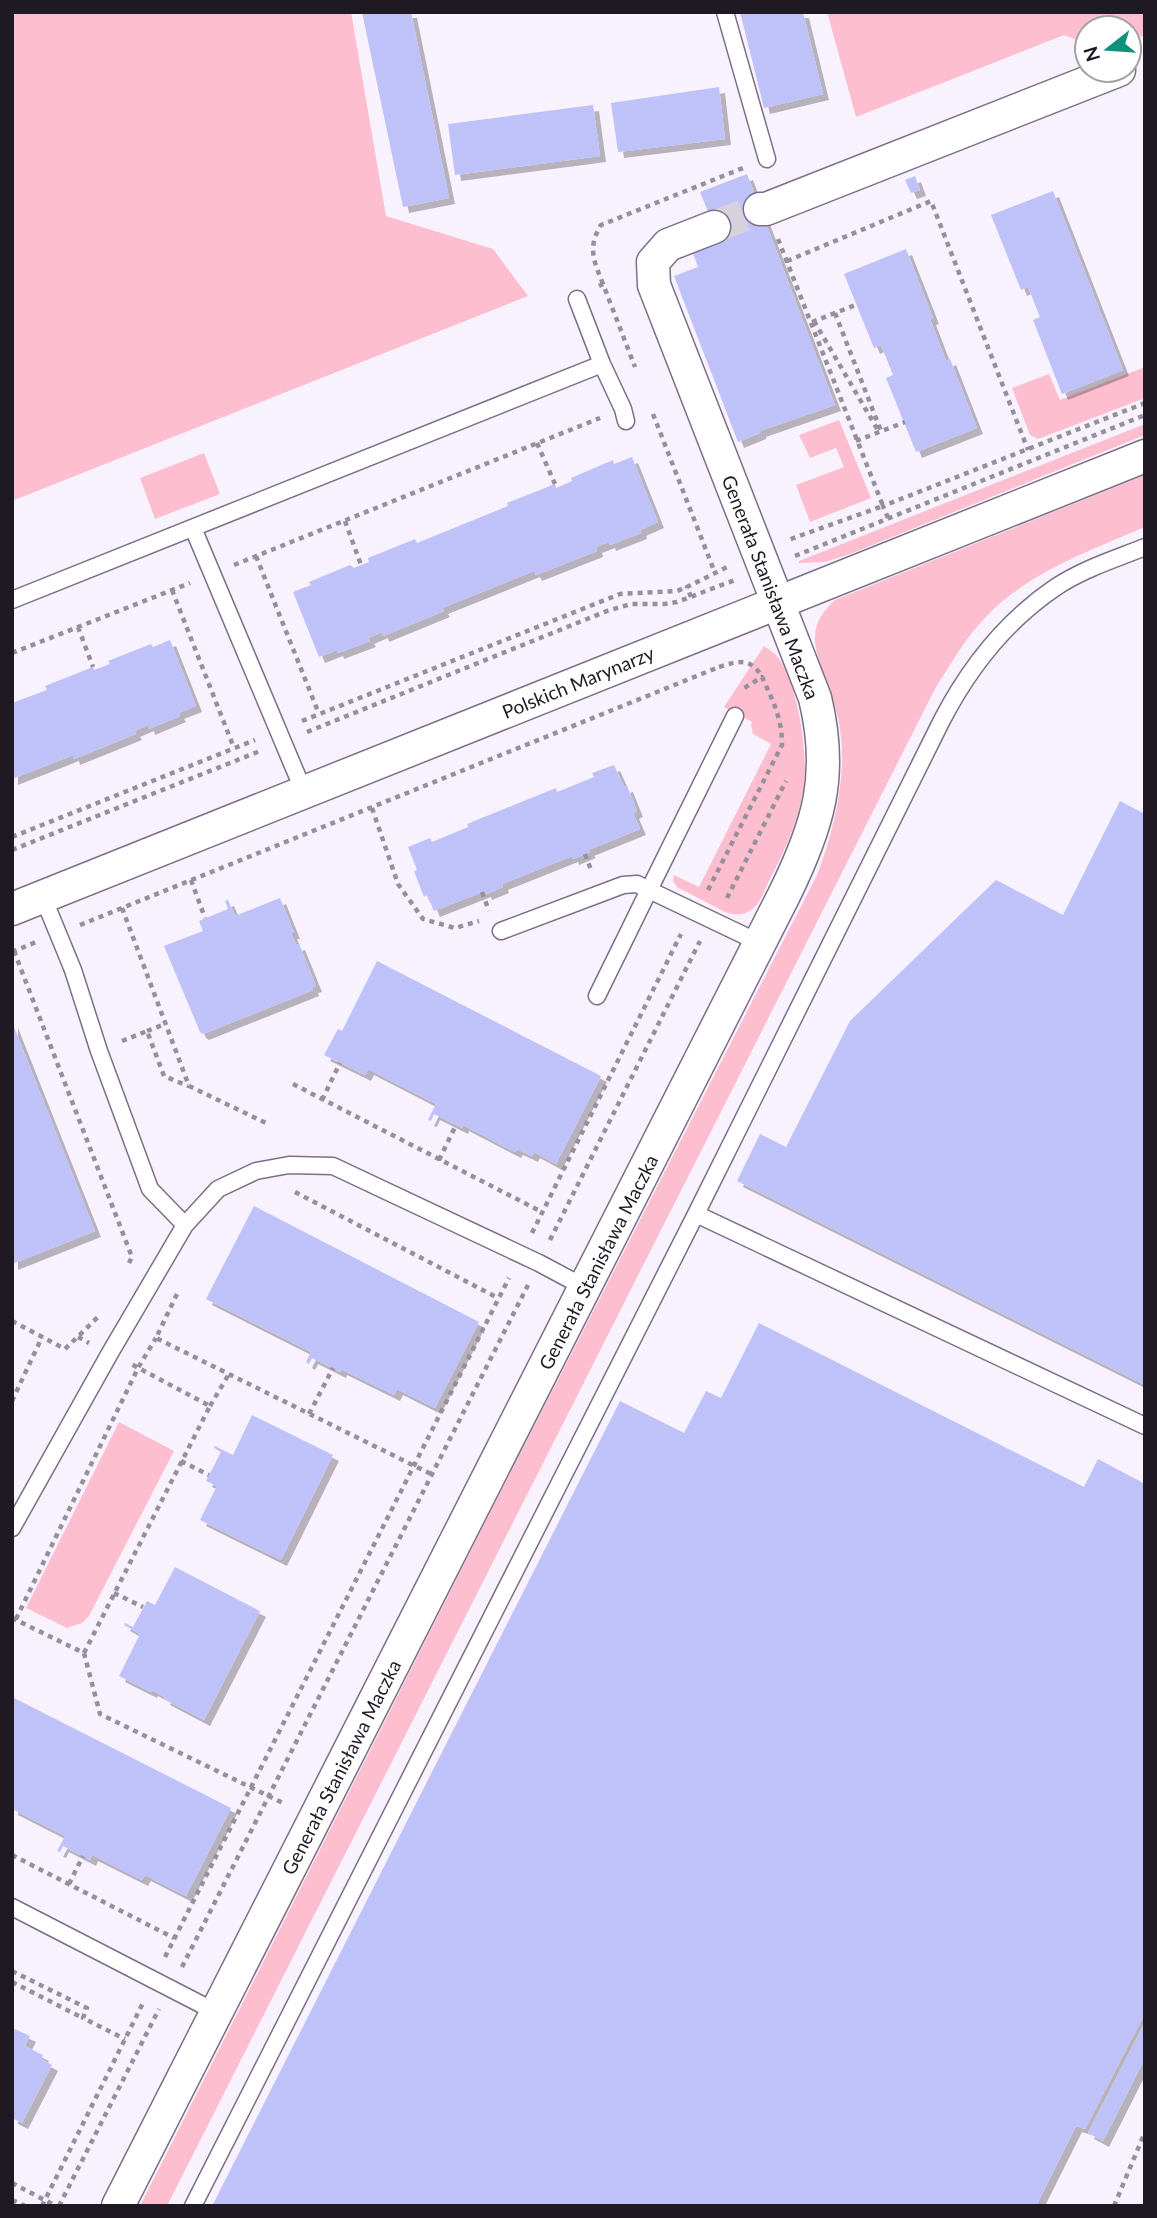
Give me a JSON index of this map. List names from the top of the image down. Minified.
{"streets":{"street":["Generała Stanisława Maczka","Polskich Marynarzy"]},"crossings":[["Generała Stanisława Maczka","Polskich Marynarzy"]],"north":"left"}
